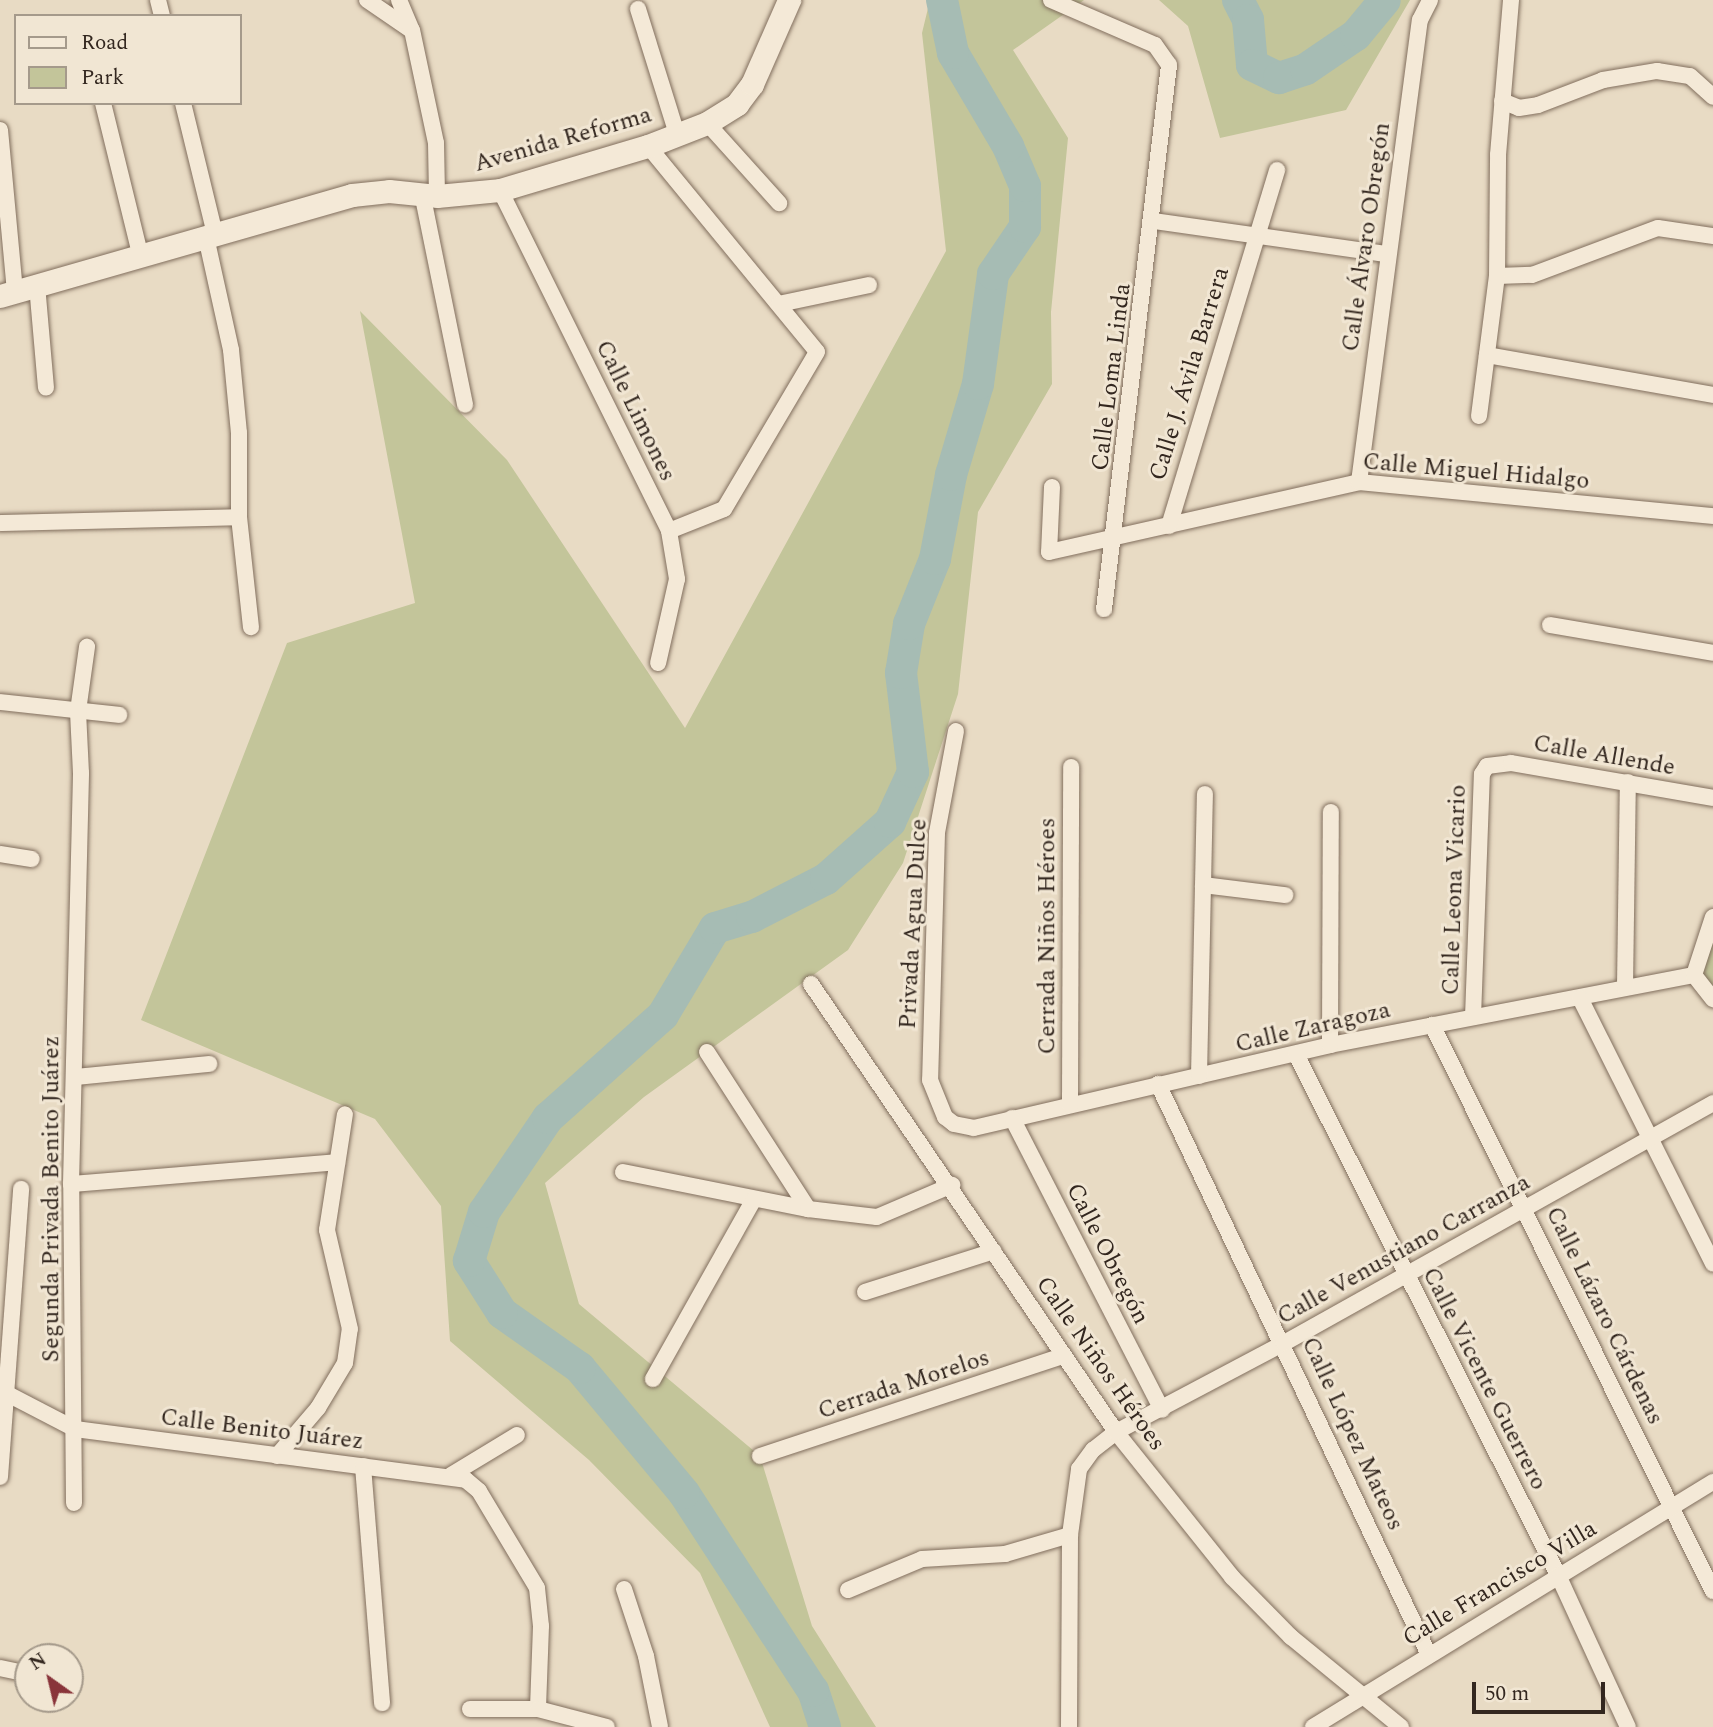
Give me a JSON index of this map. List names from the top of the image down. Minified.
{"streets":{"street":["Avenida Reforma","Calle Álvaro Obregón","Calle J. Ávila Barrera","Calle Loma Linda","Calle Limones","Calle Miguel Hidalgo","Calle Allende","Calle Leona Vicario","Privada Agua Dulce","Cerrada Niños Héroes","Calle Zaragoza","Segunda Privada Benito Juárez","Calle Venustiano Carranza","Calle Obregón","Calle Lázaro Cárdenas","Calle Niños Héroes","Calle Vicente Guerrero","Cerrada Morelos","Calle Benito Juárez","Calle López Mateos","Calle Francisco Villa"]},"crossings":[["Avenida Reforma","Calle Limones"],["Calle Álvaro Obregón","Calle Miguel Hidalgo"],["Calle J. Ávila Barrera","Calle Miguel Hidalgo"],["Calle Loma Linda","Calle Miguel Hidalgo"],["Calle Allende","Calle Leona Vicario"],["Calle Leona Vicario","Calle Zaragoza"],["Privada Agua Dulce","Calle Zaragoza"],["Cerrada Niños Héroes","Calle Zaragoza"],["Calle Zaragoza","Calle Obregón"],["Calle Zaragoza","Calle Lázaro Cárdenas"],["Calle Zaragoza","Calle Vicente Guerrero"],["Calle Zaragoza","Calle López Mateos"],["Segunda Privada Benito Juárez","Calle Benito Juárez"],["Calle Venustiano Carranza","Calle Obregón"],["Calle Venustiano Carranza","Calle Lázaro Cárdenas"],["Calle Venustiano Carranza","Calle Niños Héroes"],["Calle Venustiano Carranza","Calle Vicente Guerrero"],["Calle Venustiano Carranza","Calle López Mateos"],["Calle Lázaro Cárdenas","Calle Francisco Villa"],["Calle Niños Héroes","Cerrada Morelos"],["Calle Niños Héroes","Calle Francisco Villa"],["Calle Vicente Guerrero","Calle Francisco Villa"],["Calle López Mateos","Calle Francisco Villa"]],"legend":["Road","Park"],"scale_bar":"50 m","north":"top left"}
